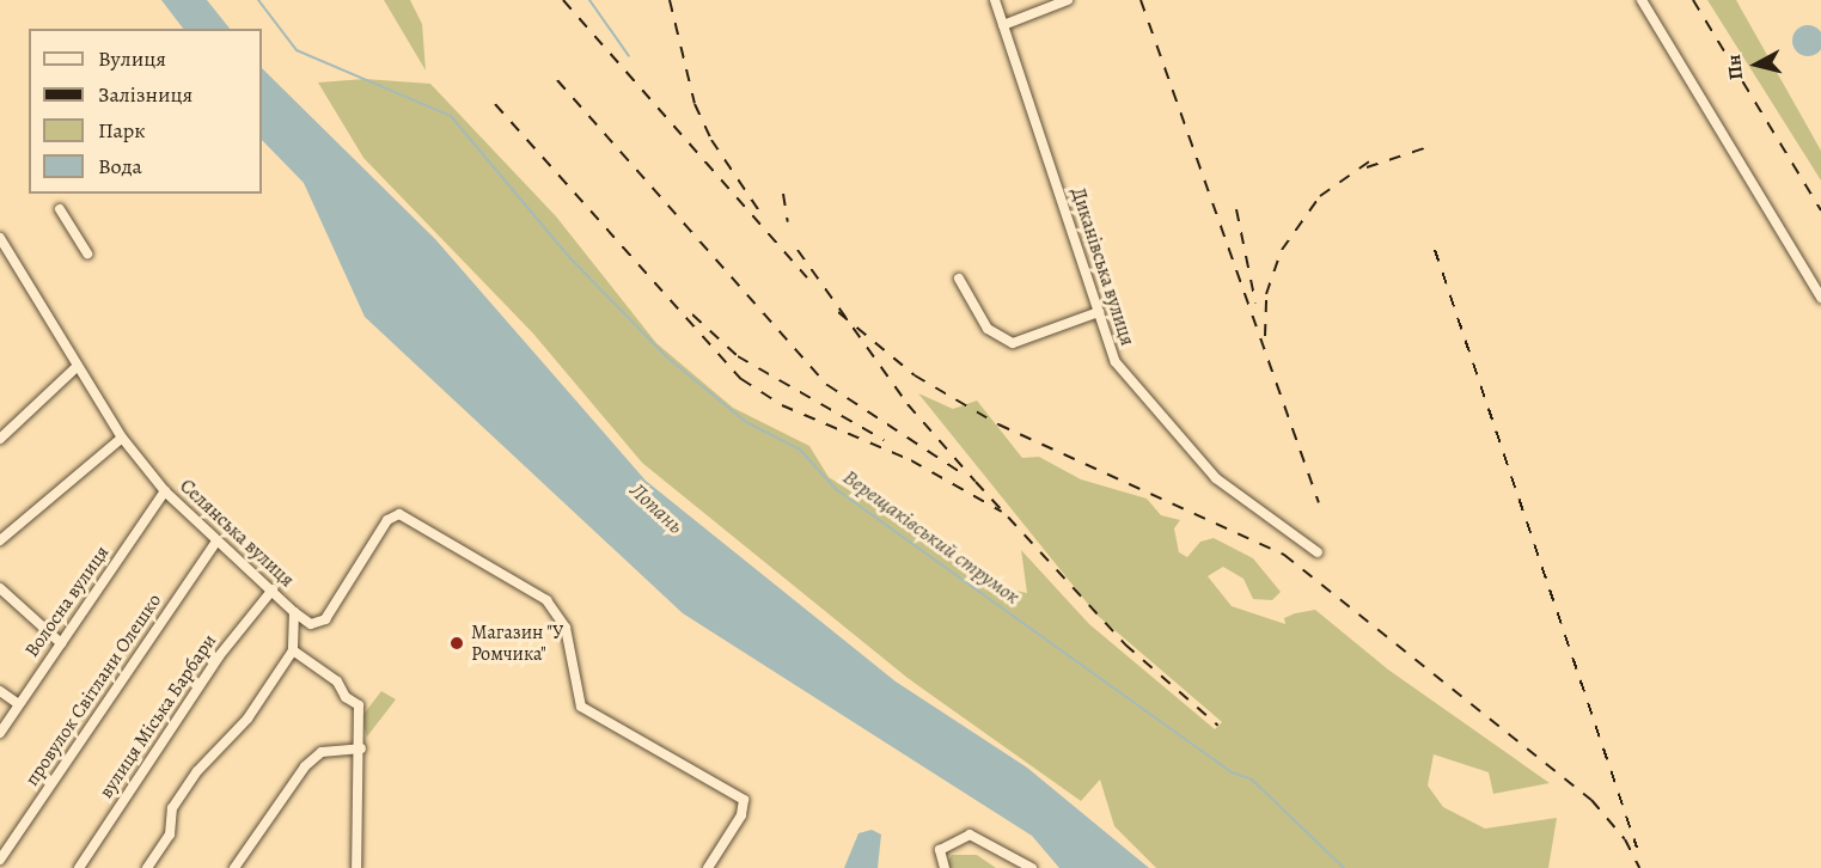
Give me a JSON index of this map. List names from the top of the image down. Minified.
{"streets":{"street":["Диканівська вулиця","Селянська вулиця","Волосна вулиця","провулок Світлани Олешко","вулиця Міська Барбари"]},"crossings":[["Селянська вулиця","Волосна вулиця"],["Селянська вулиця","провулок Світлани Олешко"],["Селянська вулиця","вулиця Міська Барбари"]],"water":["Лопань","Верещаківський струмок"],"places":["Магазин \"У Ромчика\""],"legend":["Вулиця","Залізниця","Парк","Вода"],"north":"left"}
